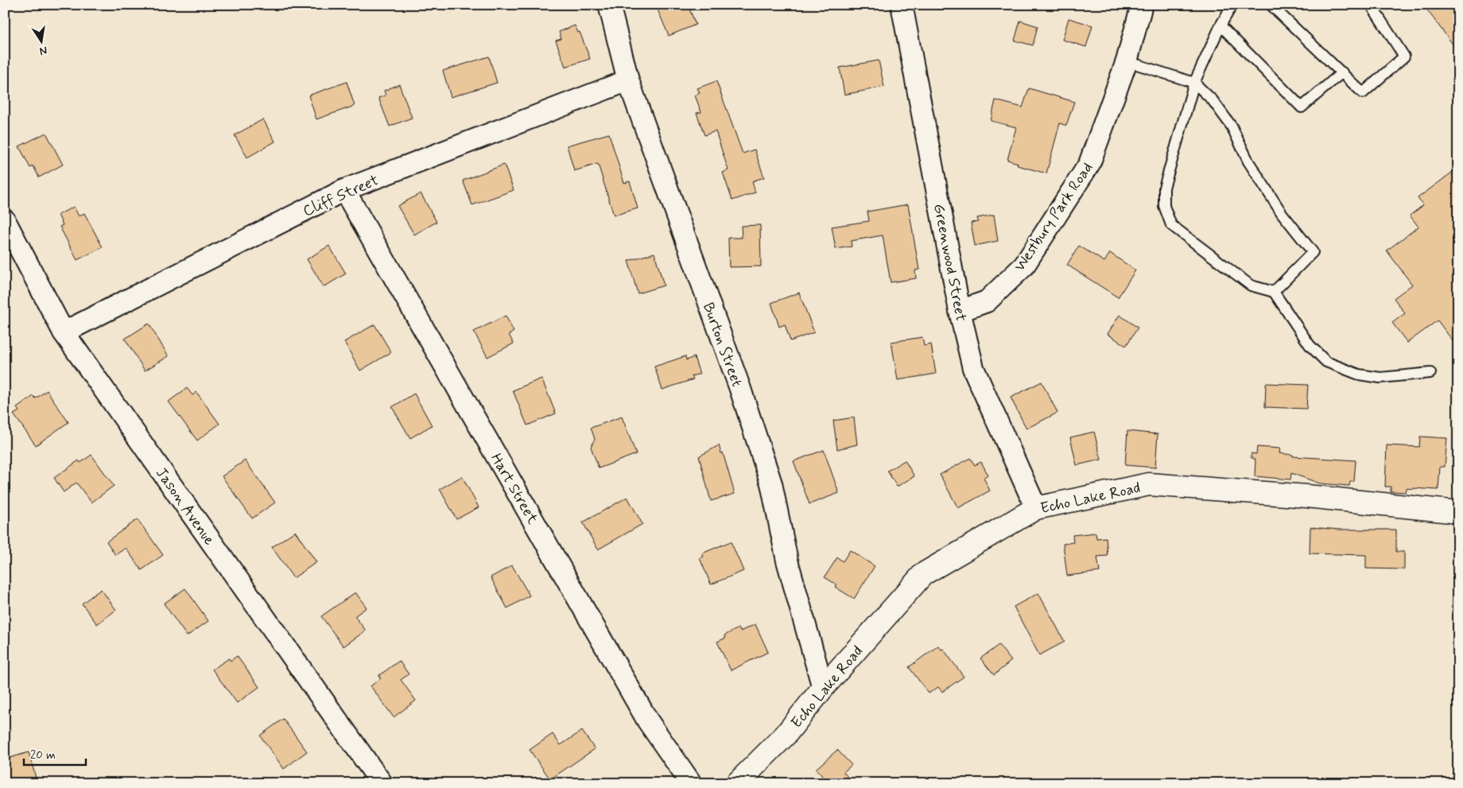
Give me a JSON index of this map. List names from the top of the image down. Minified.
{"streets":{"main road":["Echo Lake Road"],"street":["Cliff Street","Westbury Park Road","Greenwood Street","Burton Street","Hart Street","Jason Avenue"]},"crossings":[["Cliff Street","Burton Street"],["Cliff Street","Hart Street"],["Cliff Street","Jason Avenue"],["Westbury Park Road","Greenwood Street"],["Greenwood Street","Echo Lake Road"],["Burton Street","Echo Lake Road"]],"scale_bar":"20 m","north":"bottom"}
